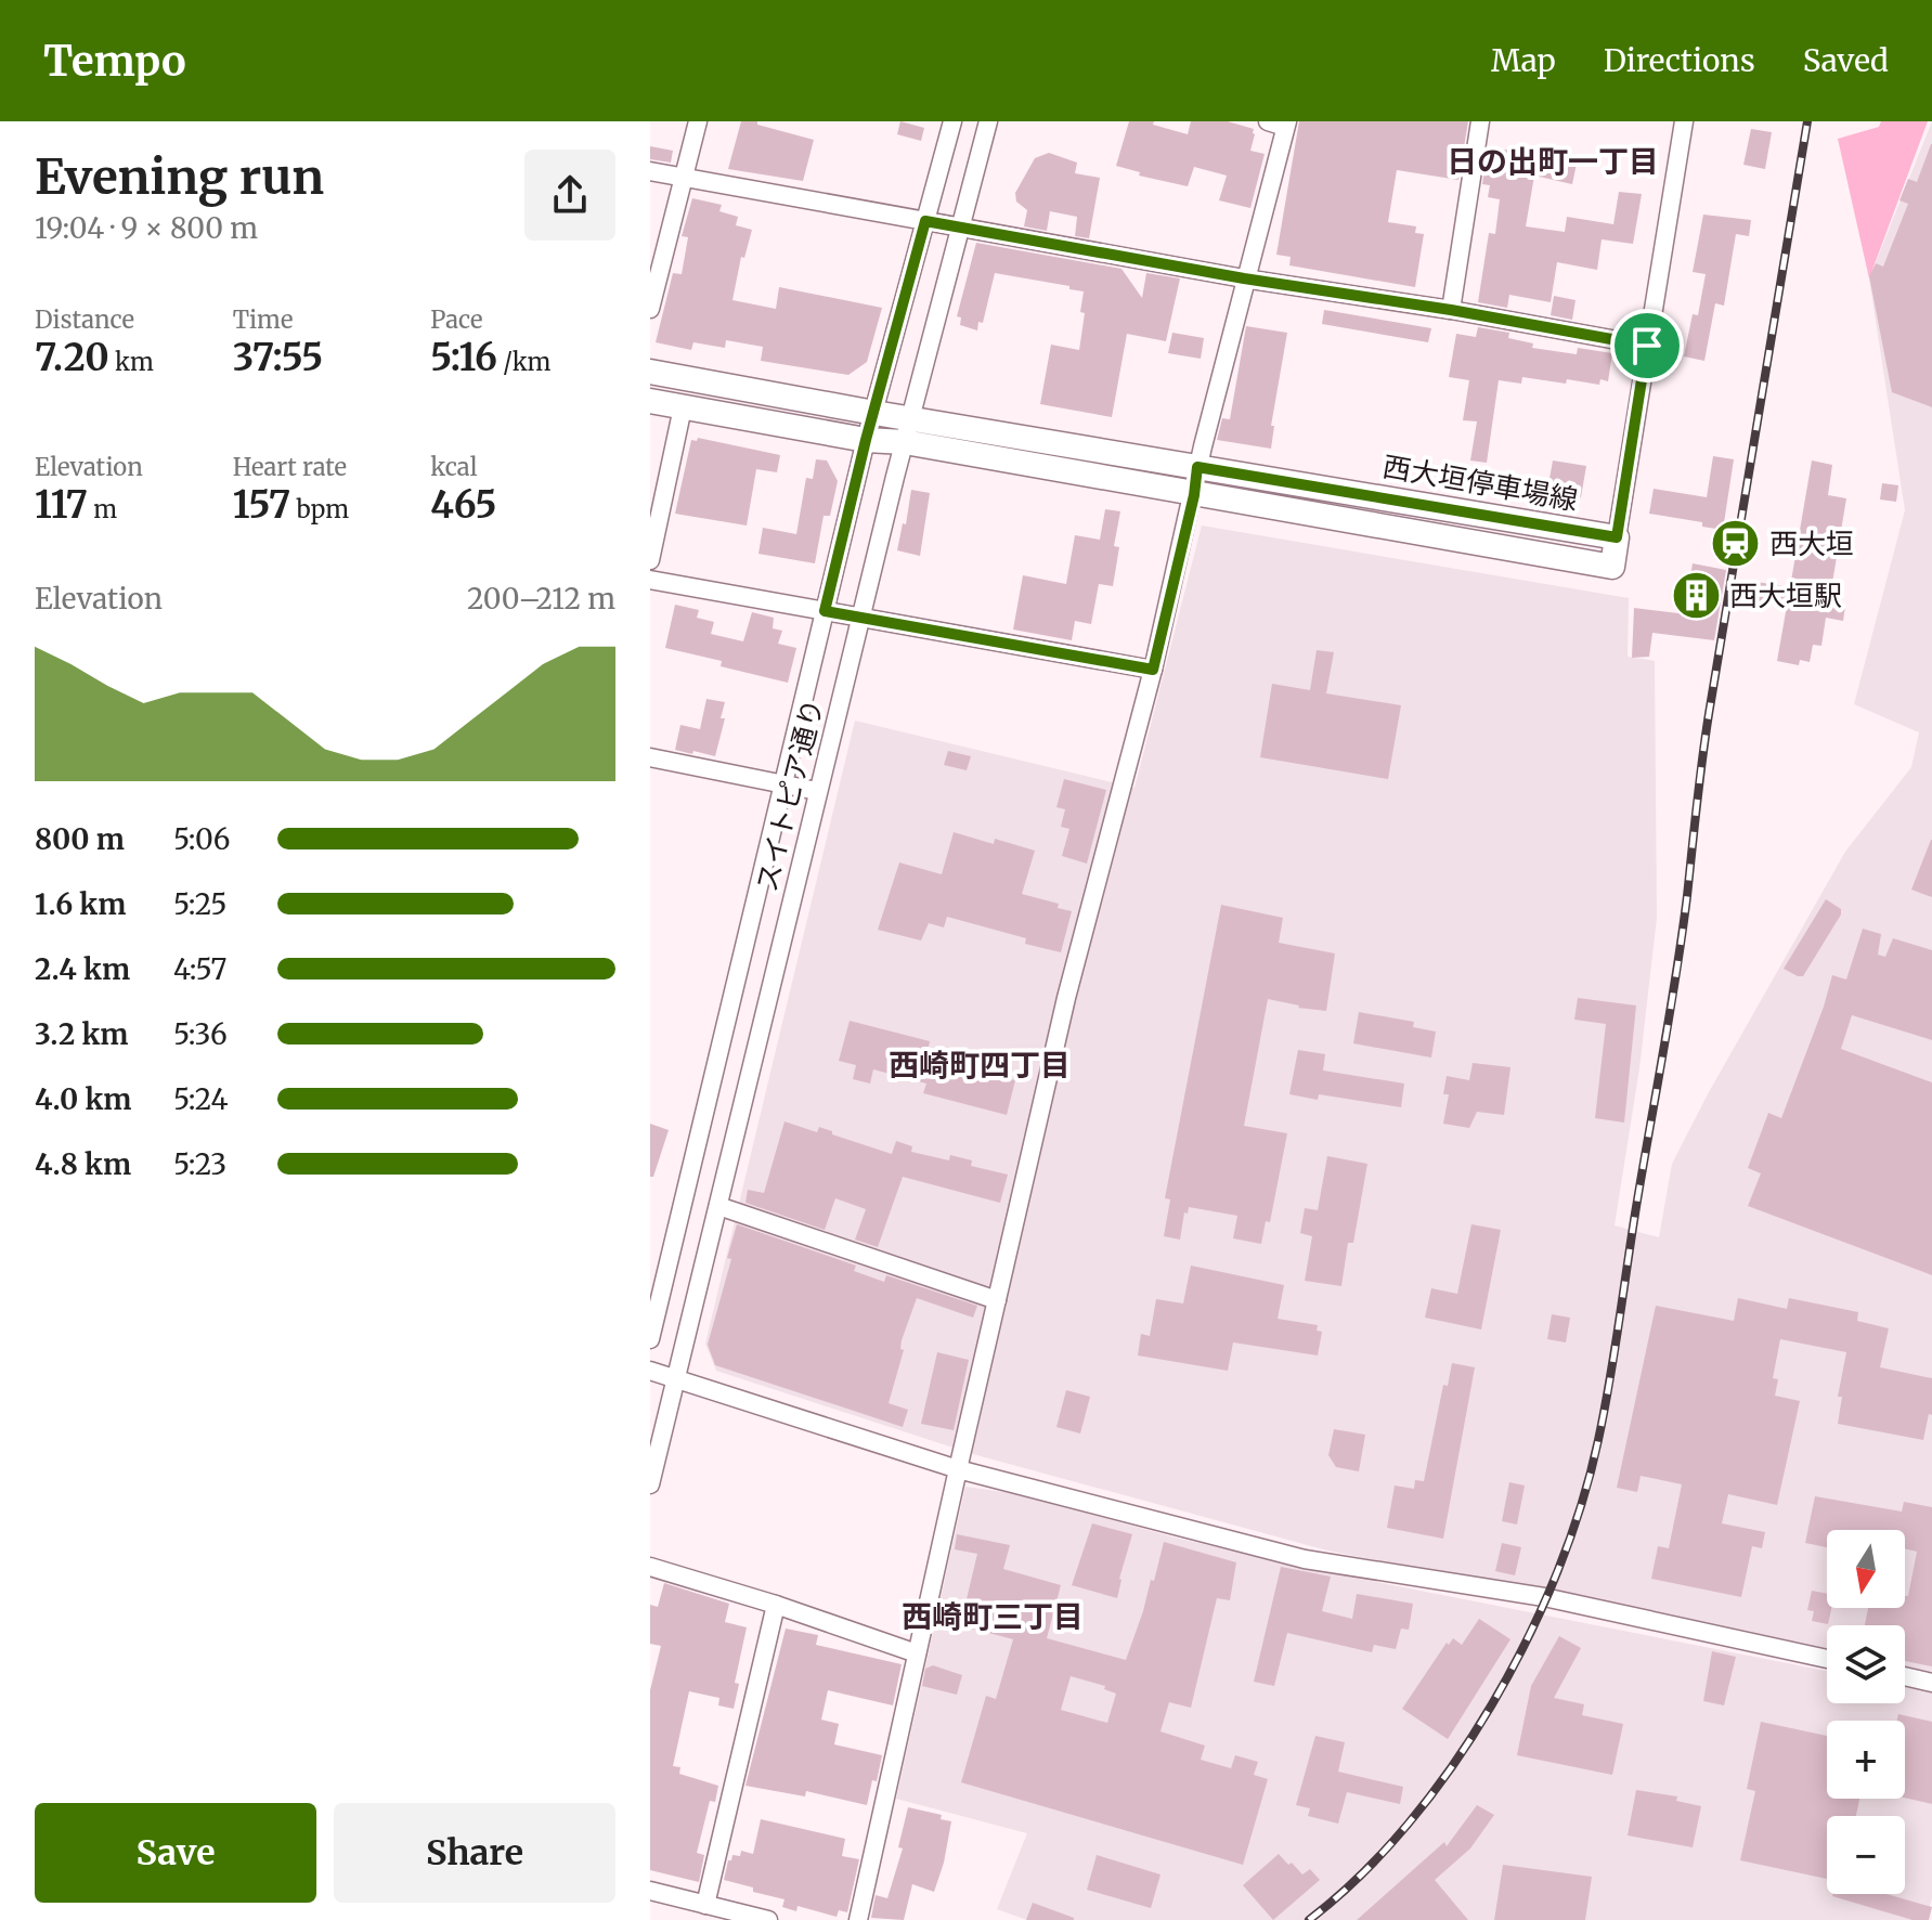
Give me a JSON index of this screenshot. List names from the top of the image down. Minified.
{"streets":{"main road":["西大垣停車場線"],"street":["スイトピア通り"]},"crossings":[["西大垣停車場線","スイトピア通り"]],"districts":["日の出町一丁目","西崎町四丁目","西崎町三丁目"],"places":{"station":["西大垣"],"building":["西大垣駅"]},"north":"bottom","page":{"header":"Tempo","nav":["Map","Directions","Saved"],"heading":["Evening run","19:04 · 9 × 800 m"],"stats":[["Distance","7.20 km"],["Time","37:55"],["Pace","5:16 /km"],["Elevation","117 m"],["Heart rate","157 bpm"],["kcal","465"]],"chart":["Elevation","200–212 m"],"list":[{"name":"800 m","note":"5:06"},{"name":"1.6 km","note":"5:25"},{"name":"2.4 km","note":"4:57"},{"name":"3.2 km","note":"5:36"},{"name":"4.0 km","note":"5:24"},{"name":"4.8 km","note":"5:23"}],"map_buttons":["+","−"],"buttons":["Save","Share"]}}
